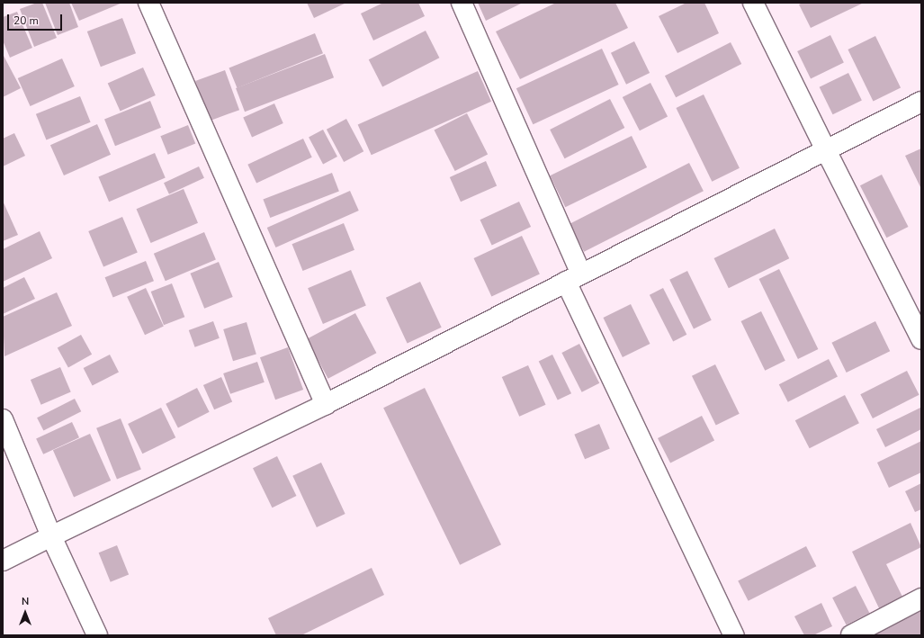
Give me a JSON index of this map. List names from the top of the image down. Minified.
{"scale_bar":"20 m","north":"top"}
